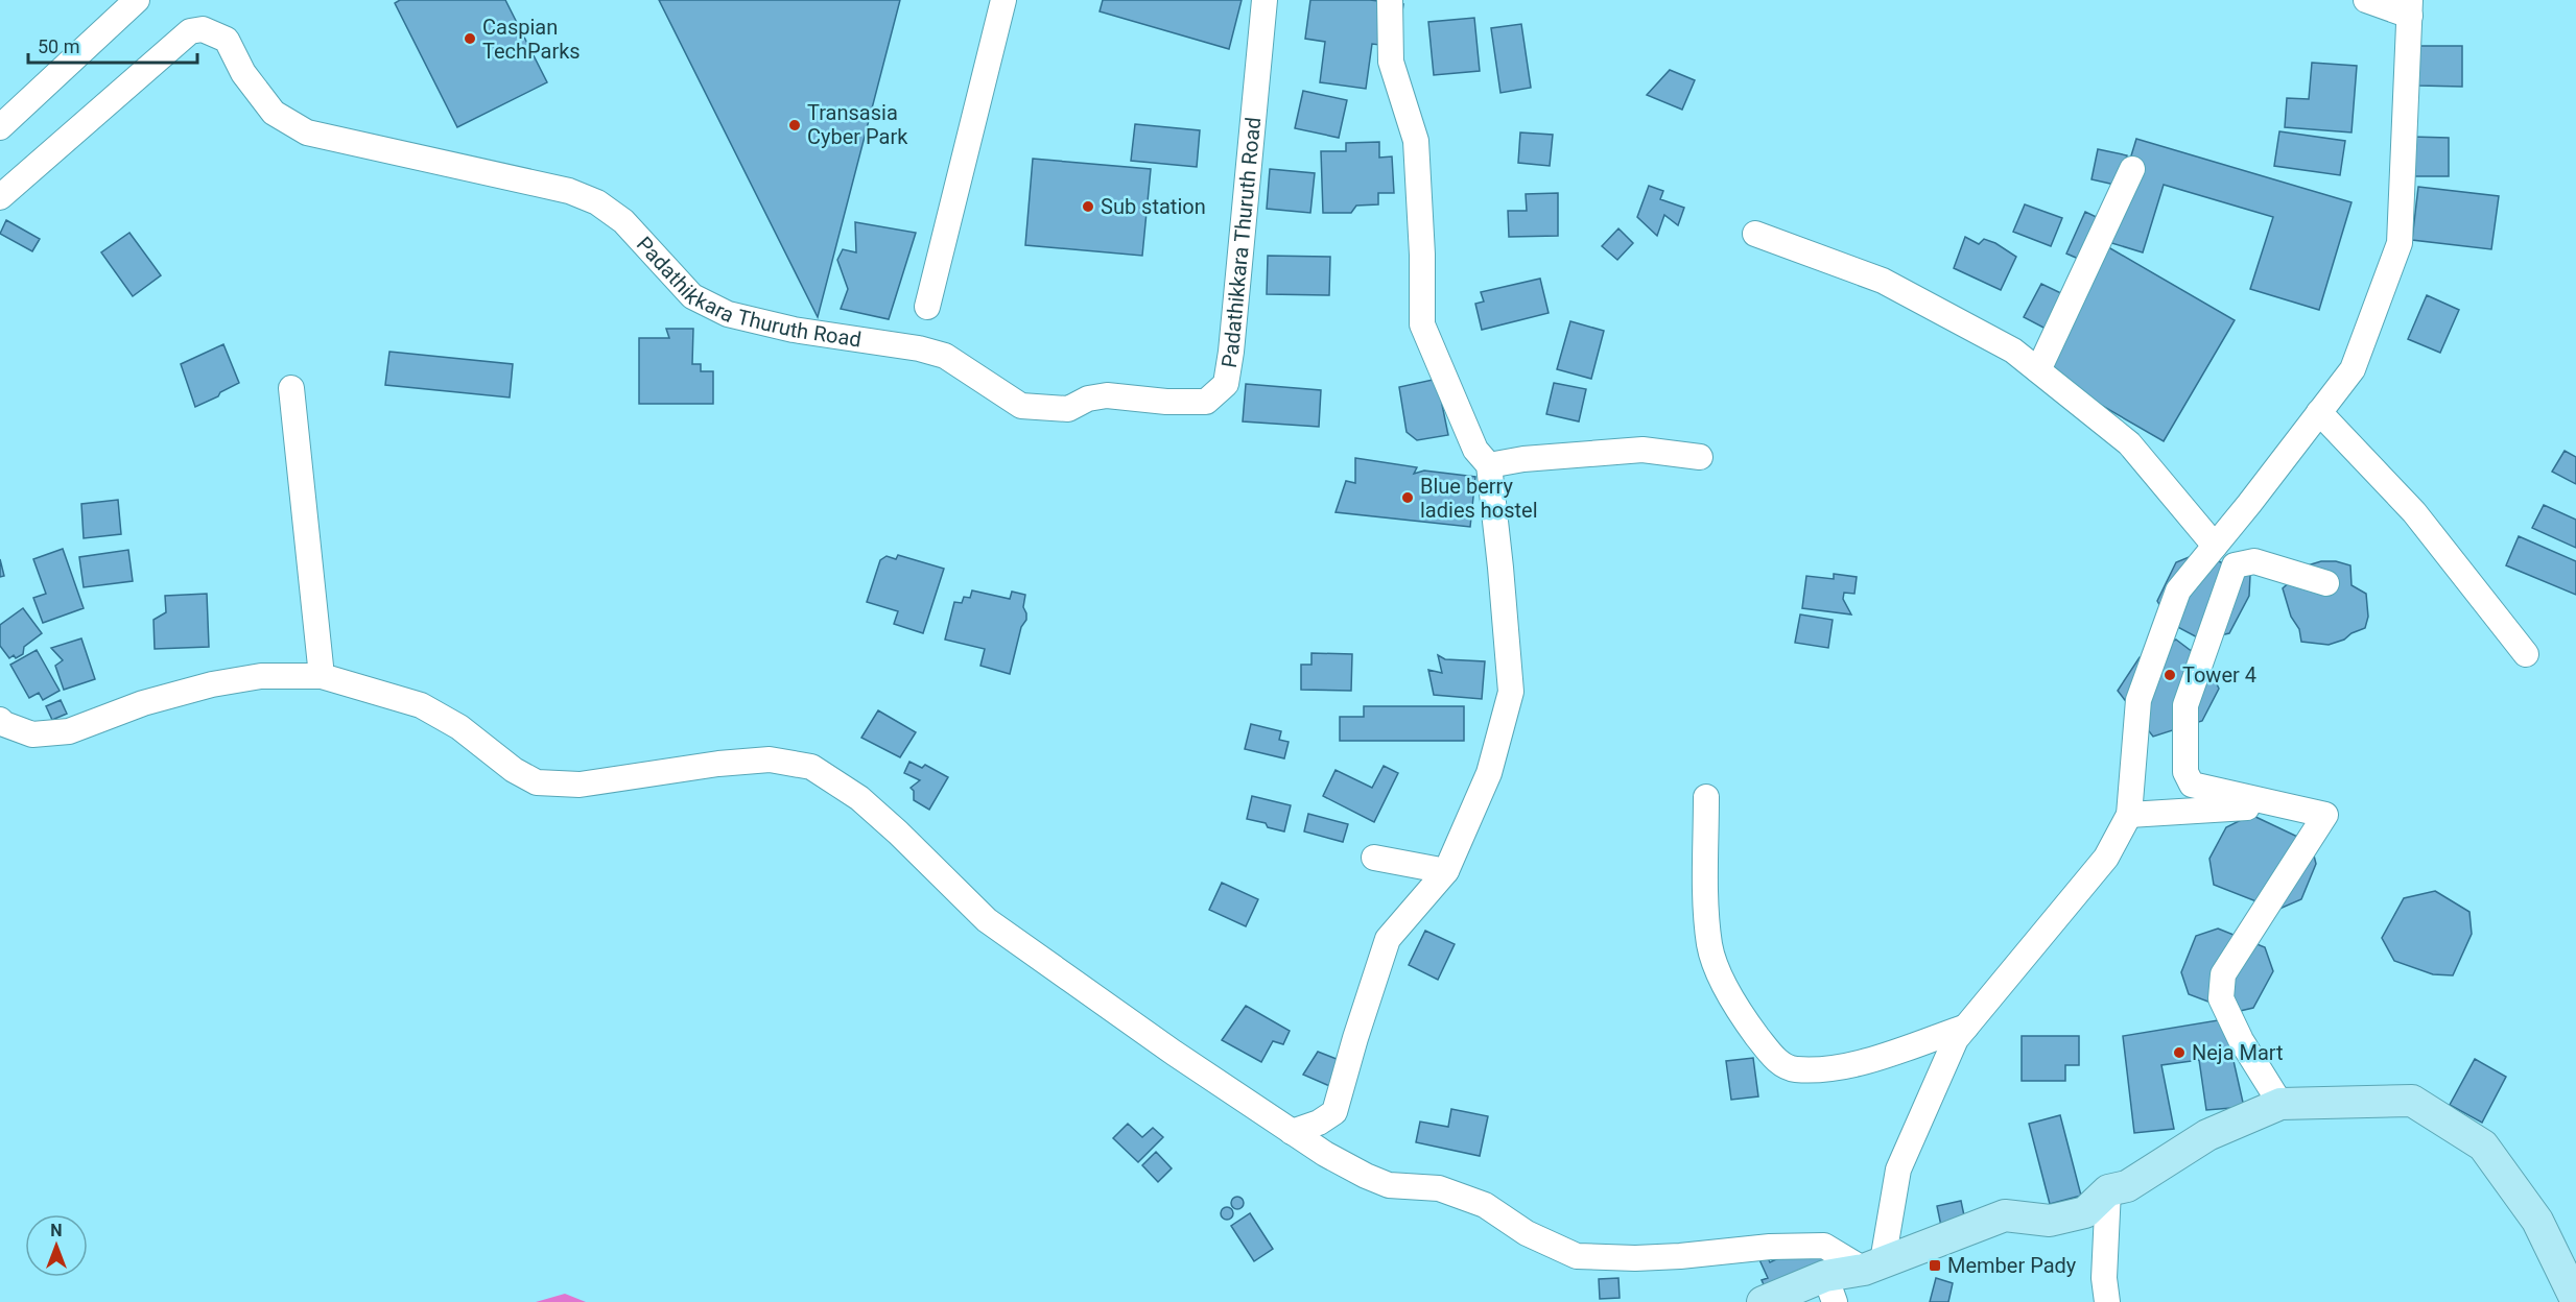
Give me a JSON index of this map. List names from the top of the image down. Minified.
{"streets":{"street":["Padathikkara Thuruth Road"]},"places":{"other":["Caspian TechParks","Transasia Cyber Park","Sub station","Blue berry ladies hostel","Tower 4","Neja Mart"],"transit":["Member Pady"]},"scale_bar":"50 m","north":"top"}
